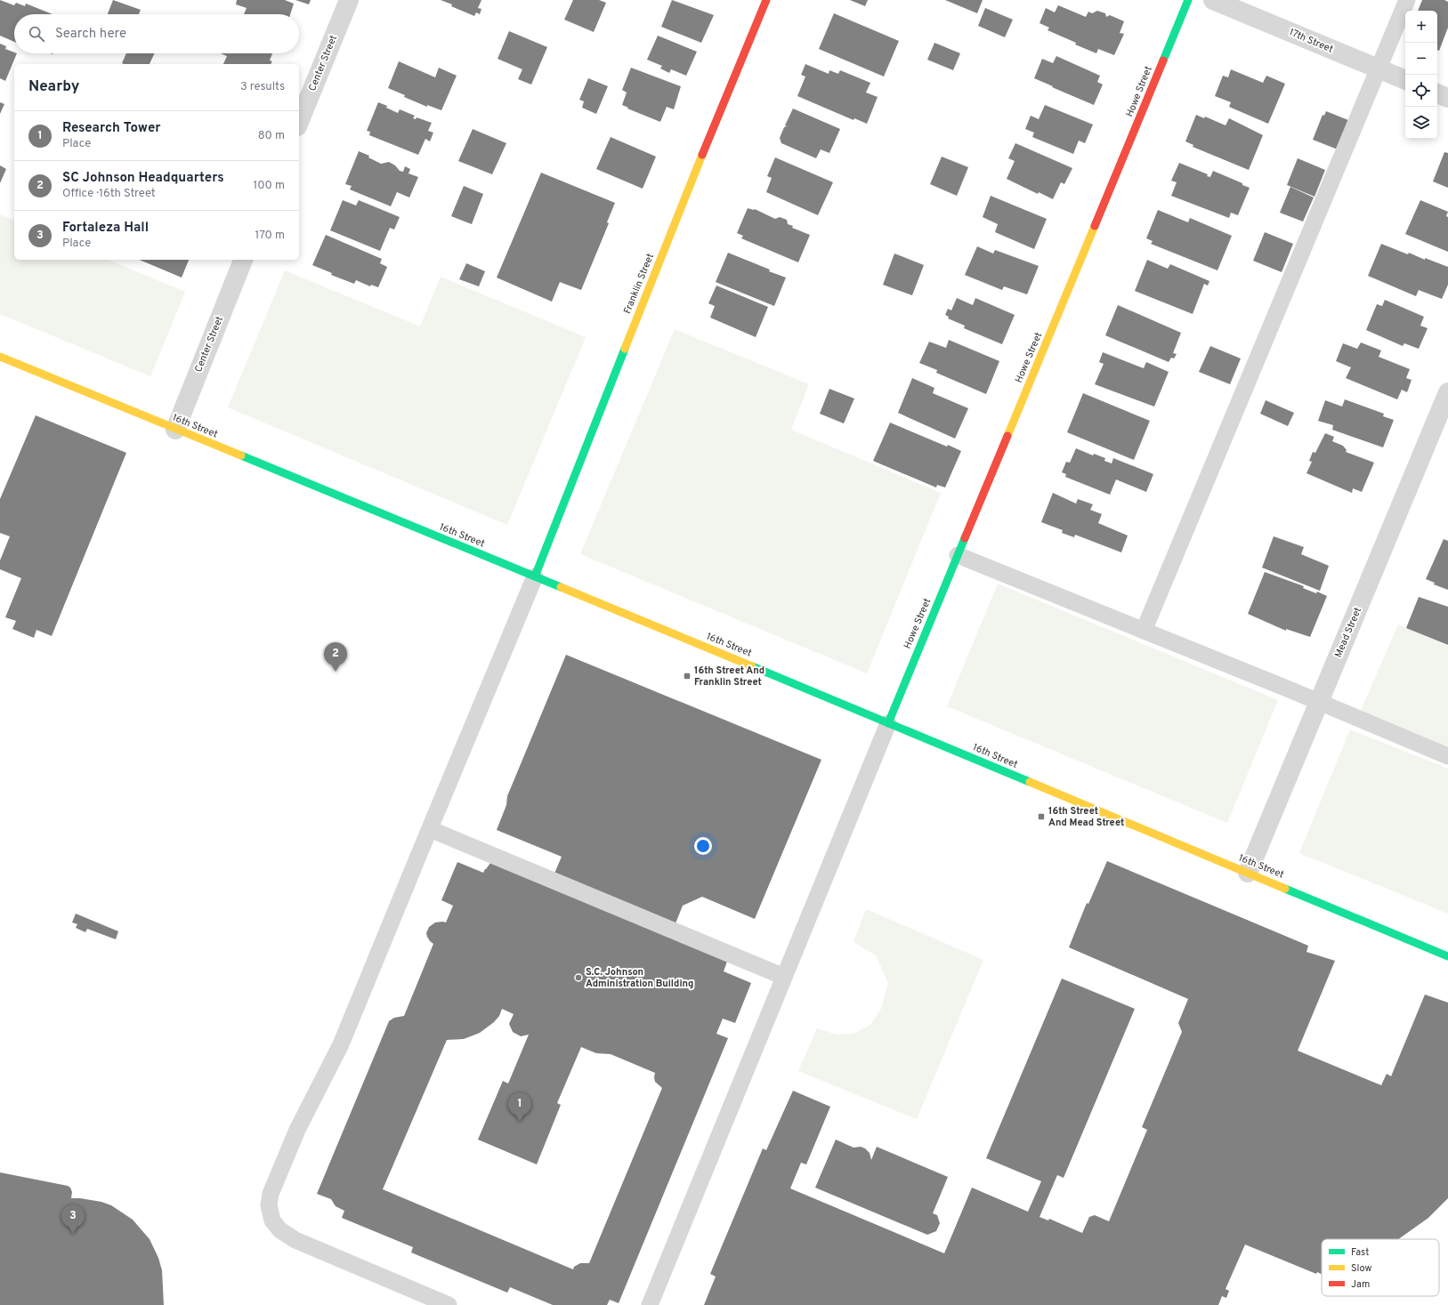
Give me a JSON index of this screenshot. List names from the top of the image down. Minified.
{"streets":{"street":["17th Street","Center Street","Howe Street","Franklin Street","16th Street","Mead Street"]},"crossings":[["Center Street","16th Street"],["Howe Street","16th Street"],["Franklin Street","16th Street"],["16th Street","Mead Street"]],"places":{"transit":["16th Street And Franklin Street","16th Street And Mead Street"],"other":["S.C. Johnson Administration Building"]},"legend":["Fast","Slow","Jam"],"page":{"map_buttons":["+","−"],"search":"Search here","heading":["Nearby","3 results"],"list":[{"mark":"1","name":"Research Tower","note":"Place","value":"80 m"},{"mark":"2","name":"SC Johnson Headquarters","note":"Office · 16th Street","value":"100 m"},{"mark":"3","name":"Fortaleza Hall","note":"Place","value":"170 m"}],"pins":["2","1","3"]}}
